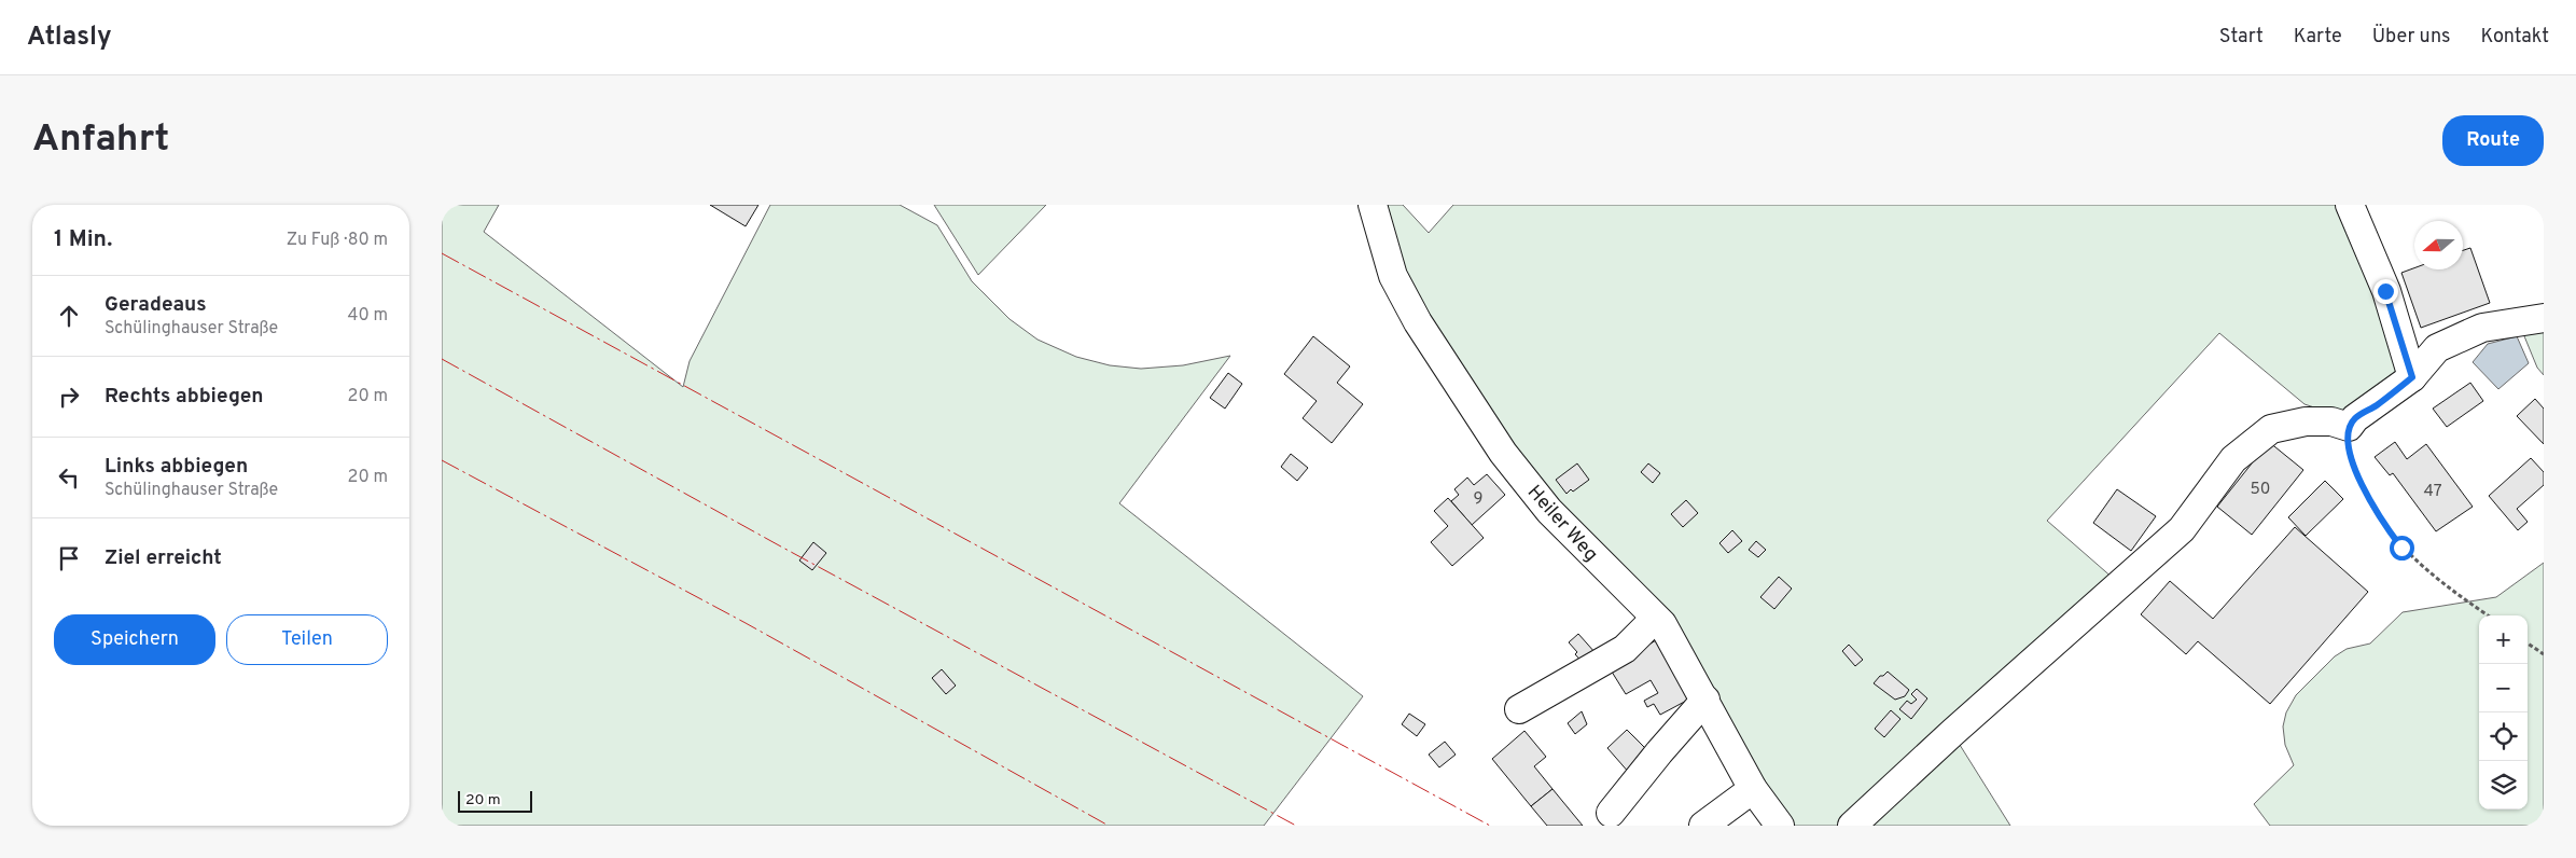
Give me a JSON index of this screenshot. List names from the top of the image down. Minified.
{"streets":{"street":["Heiler Weg"]},"house_numbers":["50","47","9"],"scale_bar":"20 m","north":"left","page":{"header":"Atlasly","nav":["Start","Karte","Über uns","Kontakt"],"buttons":["Route",["Speichern","Teilen"]],"title":"Anfahrt","heading":["1 Min.","Zu Fuß · 80 m"],"list":[["Geradeaus","Schülinghauser Straße","40 m"],["Rechts abbiegen","20 m"],["Links abbiegen","Schülinghauser Straße","20 m"],"Ziel erreicht"],"map_buttons":["+","−"],"scale":"20 m"}}
